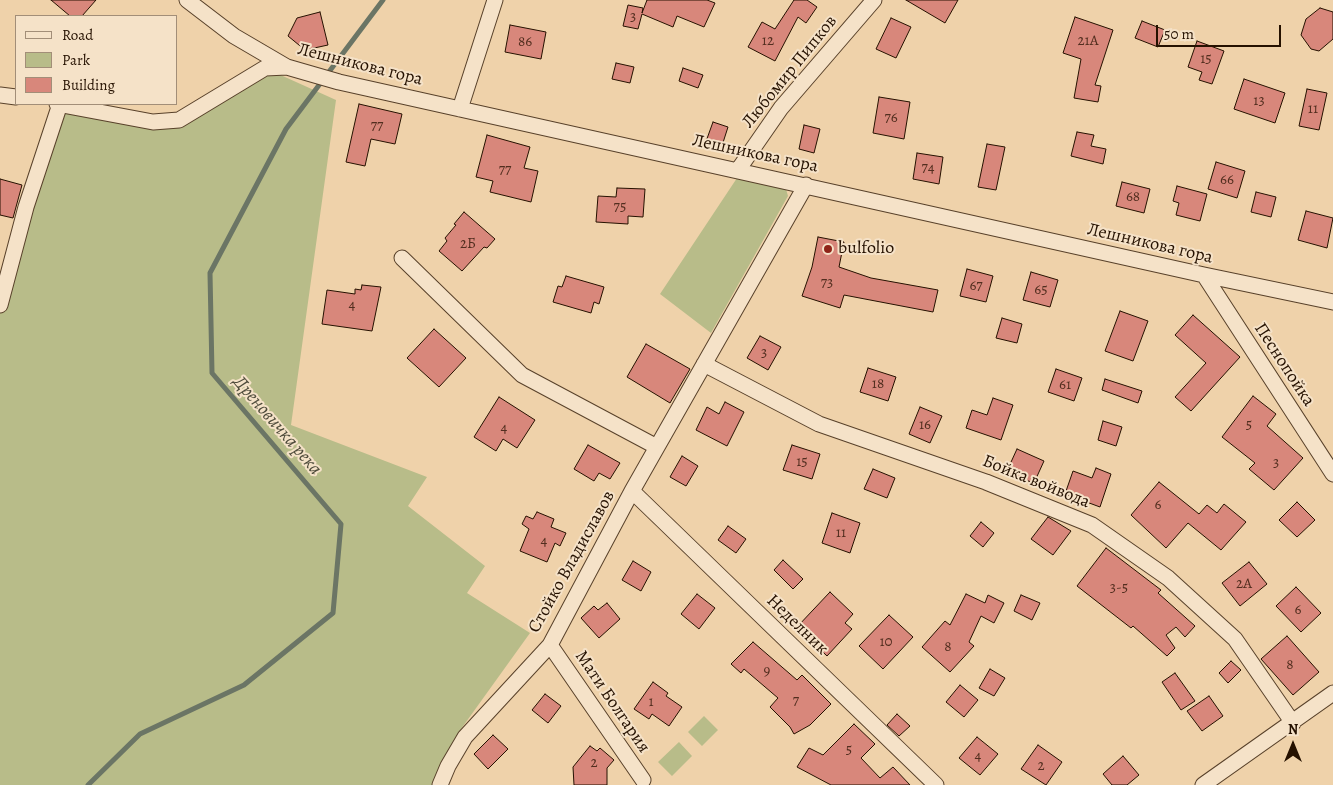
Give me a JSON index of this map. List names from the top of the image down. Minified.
{"streets":{"street":["Лешникова гора","Любомир Пипков","Песнопойка","Бойка войвода","Стойко Владиславов","Неделник","Мати Болгария"]},"crossings":[["Лешникова гора","Любомир Пипков"],["Лешникова гора","Песнопойка"],["Лешникова гора","Стойко Владиславов"],["Бойка войвода","Стойко Владиславов"],["Стойко Владиславов","Неделник"],["Стойко Владиславов","Мати Болгария"]],"water":["Дреновичка река"],"places":["bulfolio"],"house_numbers":["3","12","21А","86","15","13","11","76","77","74","77","66","68","75","2Б","73","67","65","4","3","18","61","16","5","4","15","3","6","11","4","2А","3-5","6","10","8","8","9","7","1","5","4","2","2"],"legend":["Road","Park","Building"],"scale_bar":"50 m","north":"top"}
